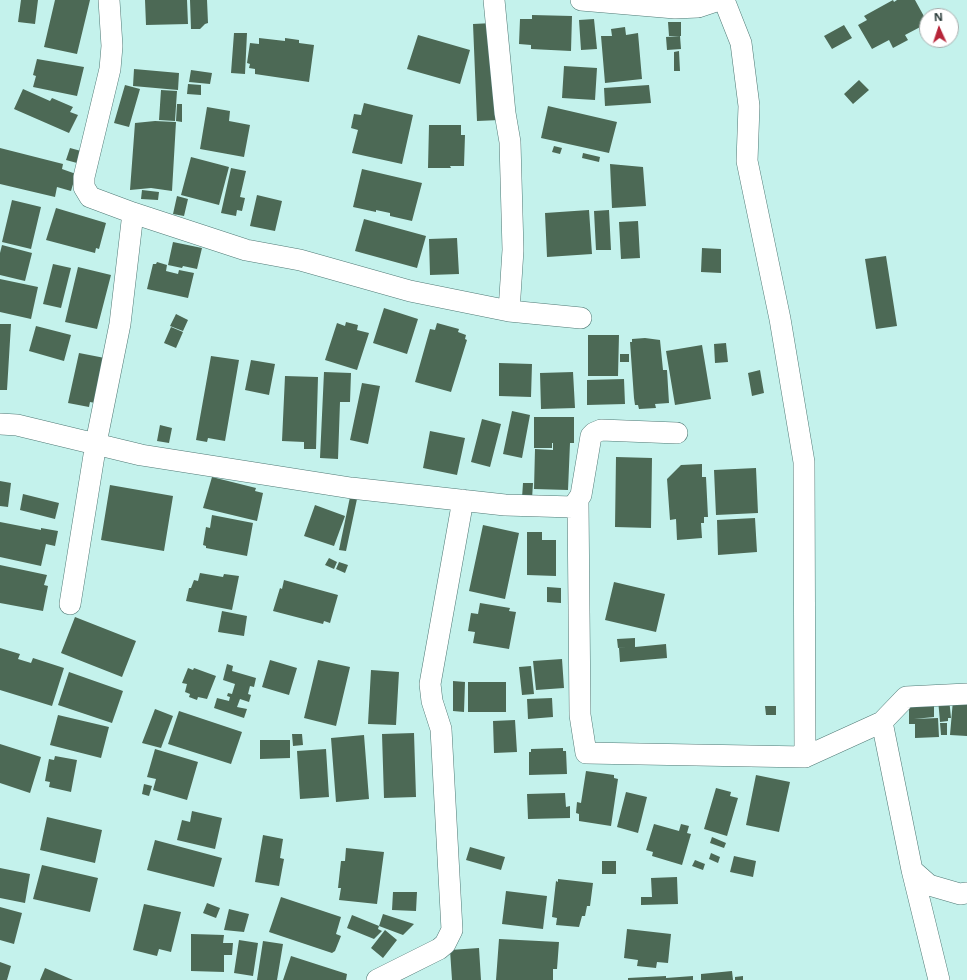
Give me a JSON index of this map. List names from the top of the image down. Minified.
{"north":"top"}
